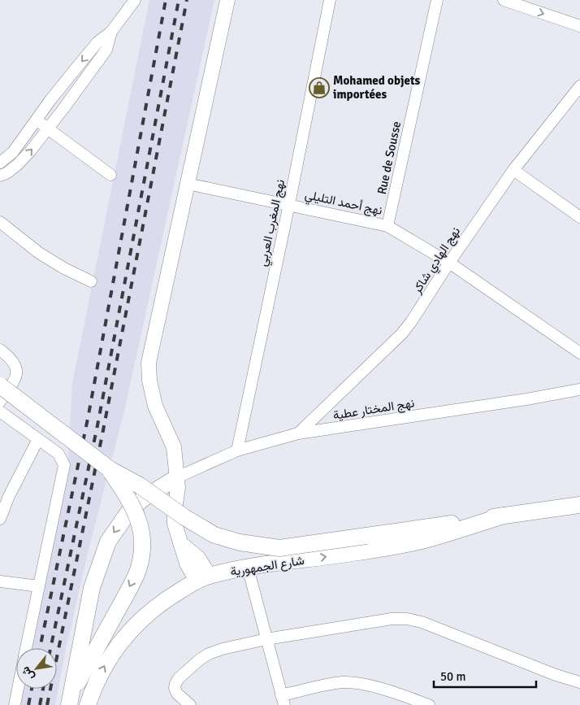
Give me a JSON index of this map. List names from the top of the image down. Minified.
{"streets":{"main road":["شارع الجمهورية"],"street":["Rue de Sousse","نهج أحمد التليلي","نهج المغرب العربي","نهج الهادي شاكر","نهج المختار عطية"]},"crossings":[["Rue de Sousse","نهج أحمد التليلي"],["نهج أحمد التليلي","نهج المغرب العربي"],["نهج أحمد التليلي","نهج الهادي شاكر"],["نهج المغرب العربي","نهج المختار عطية"],["نهج الهادي شاكر","نهج المختار عطية"]],"one_way":["شارع الجمهورية"],"places":{"shop":["Mohamed objets importées"]},"scale_bar":"50 m","north":"bottom left"}
